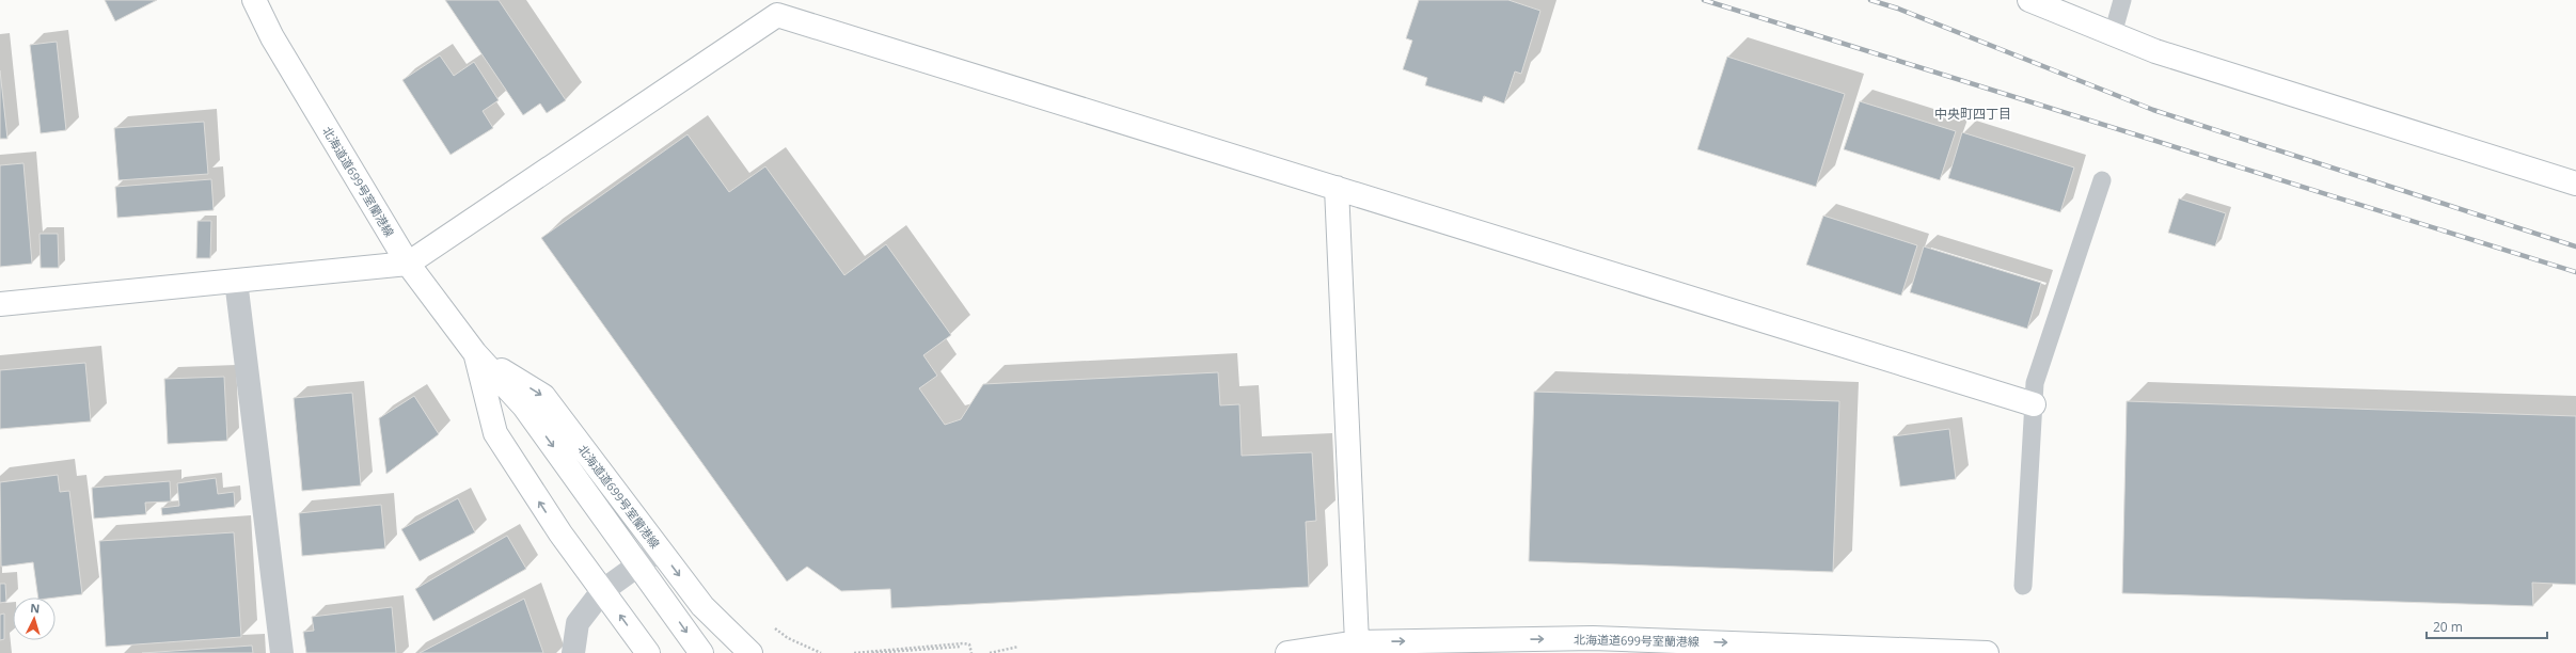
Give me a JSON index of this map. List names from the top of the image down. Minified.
{"streets":{"street":["北海道道699号室蘭港線"]},"districts":["中央町四丁目"],"scale_bar":"20 m","north":"top"}
